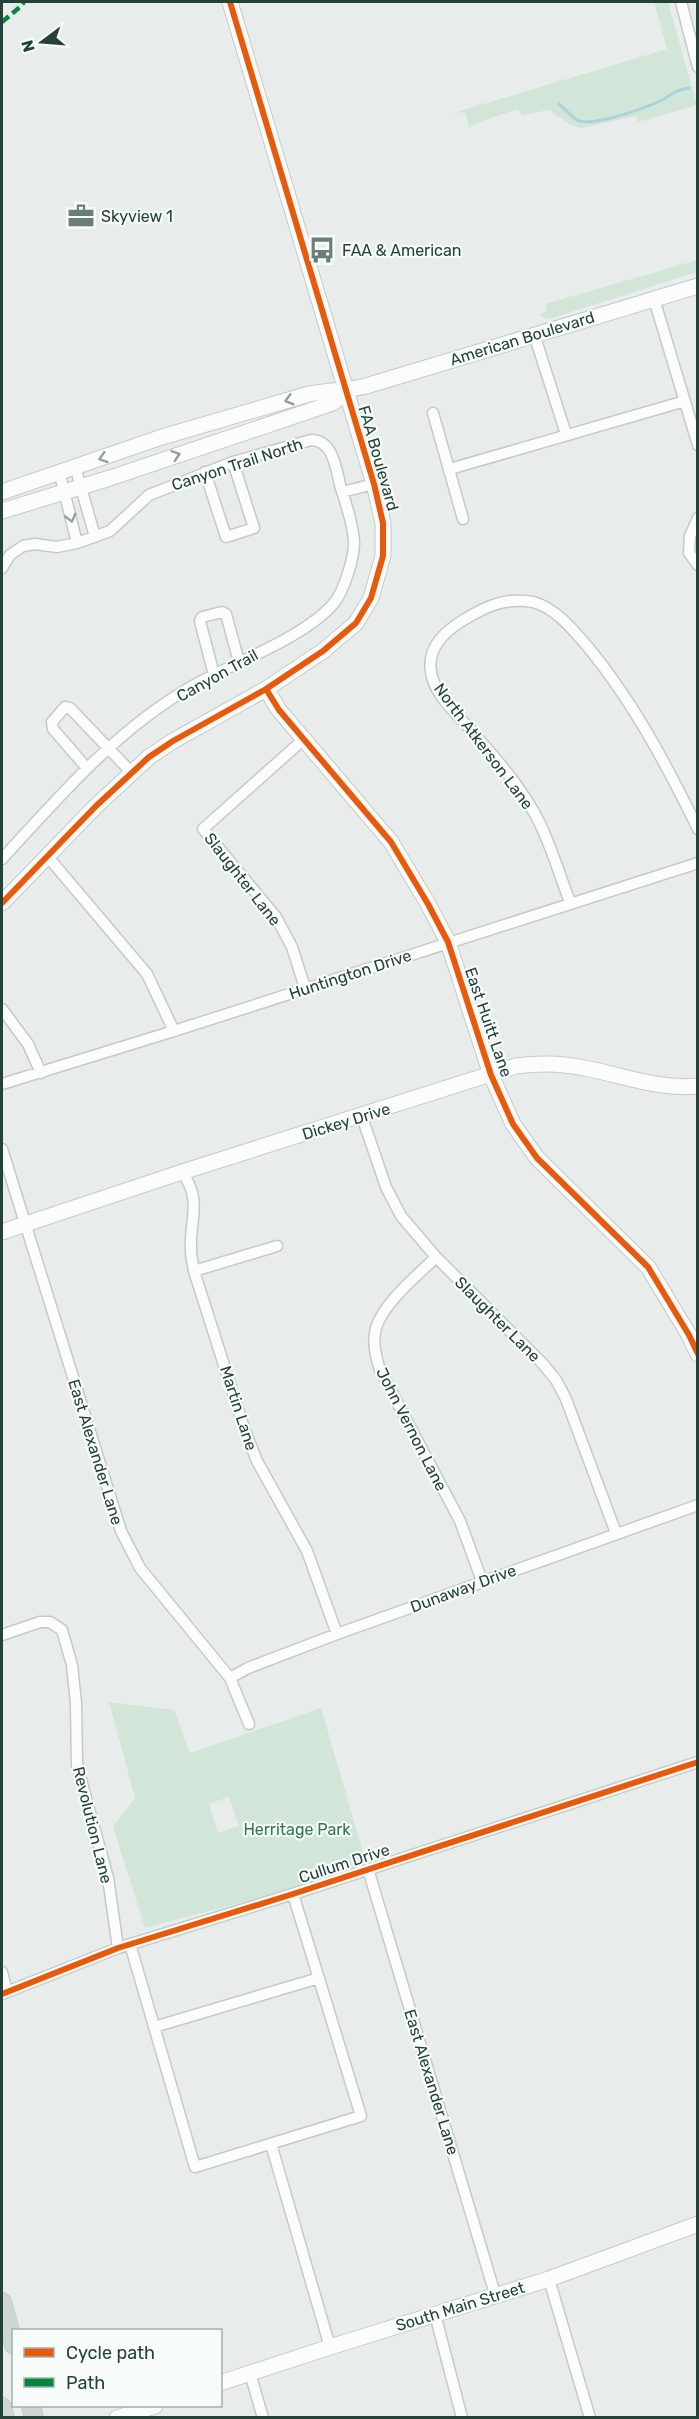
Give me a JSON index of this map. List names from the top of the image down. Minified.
{"streets":{"street":["American Boulevard","FAA Boulevard","Canyon Trail North","Canyon Trail","North Atkerson Lane","Slaughter Lane","Huntington Drive","East Huitt Lane","Dickey Drive","Martin Lane","John Vernon Lane","East Alexander Lane","Dunaway Drive","Revolution Lane","Cullum Drive","South Main Street"]},"crossings":[["American Boulevard","FAA Boulevard"],["FAA Boulevard","East Huitt Lane"],["Canyon Trail North","Canyon Trail"],["North Atkerson Lane","Huntington Drive"],["Slaughter Lane","Huntington Drive"],["Slaughter Lane","East Huitt Lane"],["Slaughter Lane","Dickey Drive"],["Slaughter Lane","John Vernon Lane"],["Slaughter Lane","Dunaway Drive"],["Huntington Drive","East Huitt Lane"],["East Huitt Lane","Dickey Drive"],["Dickey Drive","Martin Lane"],["Dickey Drive","East Alexander Lane"],["Martin Lane","Dunaway Drive"],["John Vernon Lane","Dunaway Drive"],["East Alexander Lane","Dunaway Drive"],["East Alexander Lane","Cullum Drive"],["East Alexander Lane","South Main Street"],["Revolution Lane","Cullum Drive"]],"parks":["Herritage Park"],"places":{"office":["Skyview 1"],"bus stop":["FAA & American"]},"legend":["Cycle path","Path"],"north":"left"}
